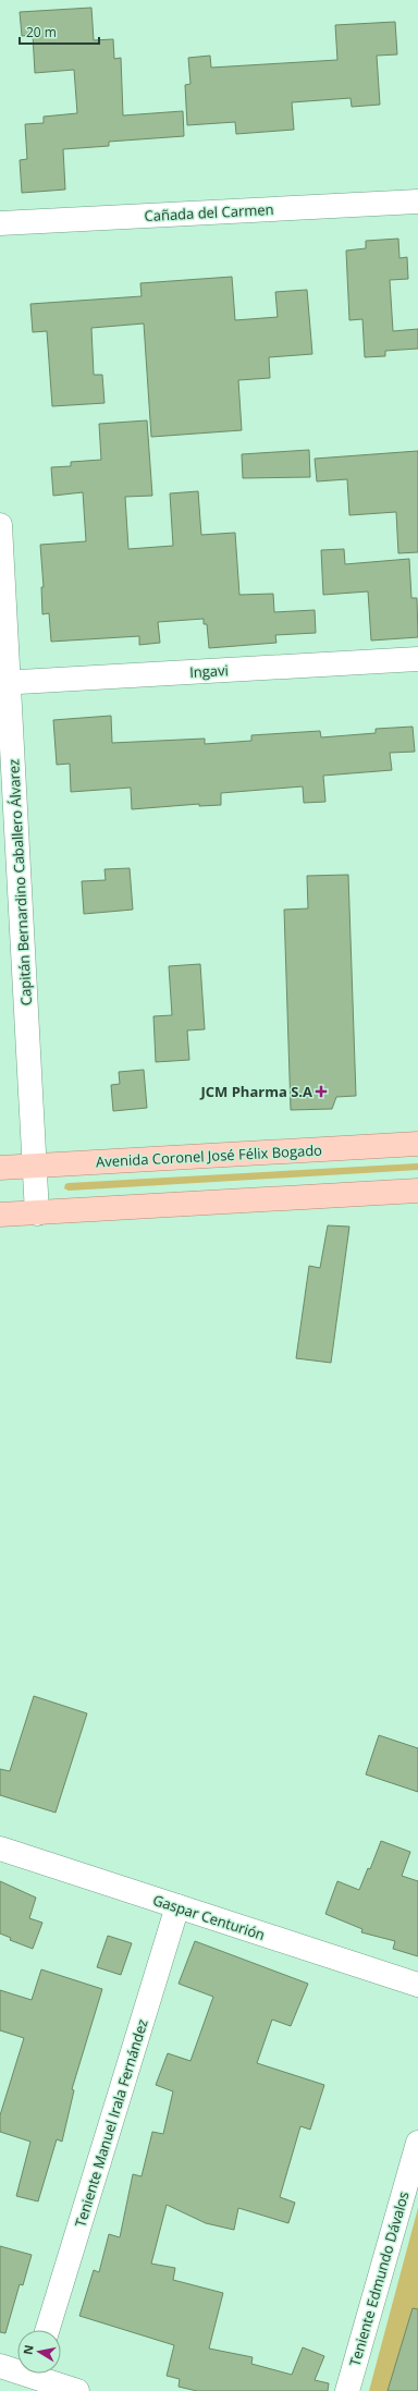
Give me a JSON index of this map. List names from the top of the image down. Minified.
{"streets":{"main road":["Avenida Coronel José Félix Bogado"],"street":["Cañada del Carmen","Ingavi","Capitán Bernardino Caballero Álvarez","Gaspar Centurión","Teniente Manuel Irala Fernández","Teniente Edmundo Dávalos"]},"crossings":[["Ingavi","Capitán Bernardino Caballero Álvarez"],["Capitán Bernardino Caballero Álvarez","Avenida Coronel José Félix Bogado"],["Gaspar Centurión","Teniente Manuel Irala Fernández"]],"places":{"health":["JCM Pharma S.A"]},"scale_bar":"20 m","north":"left"}
